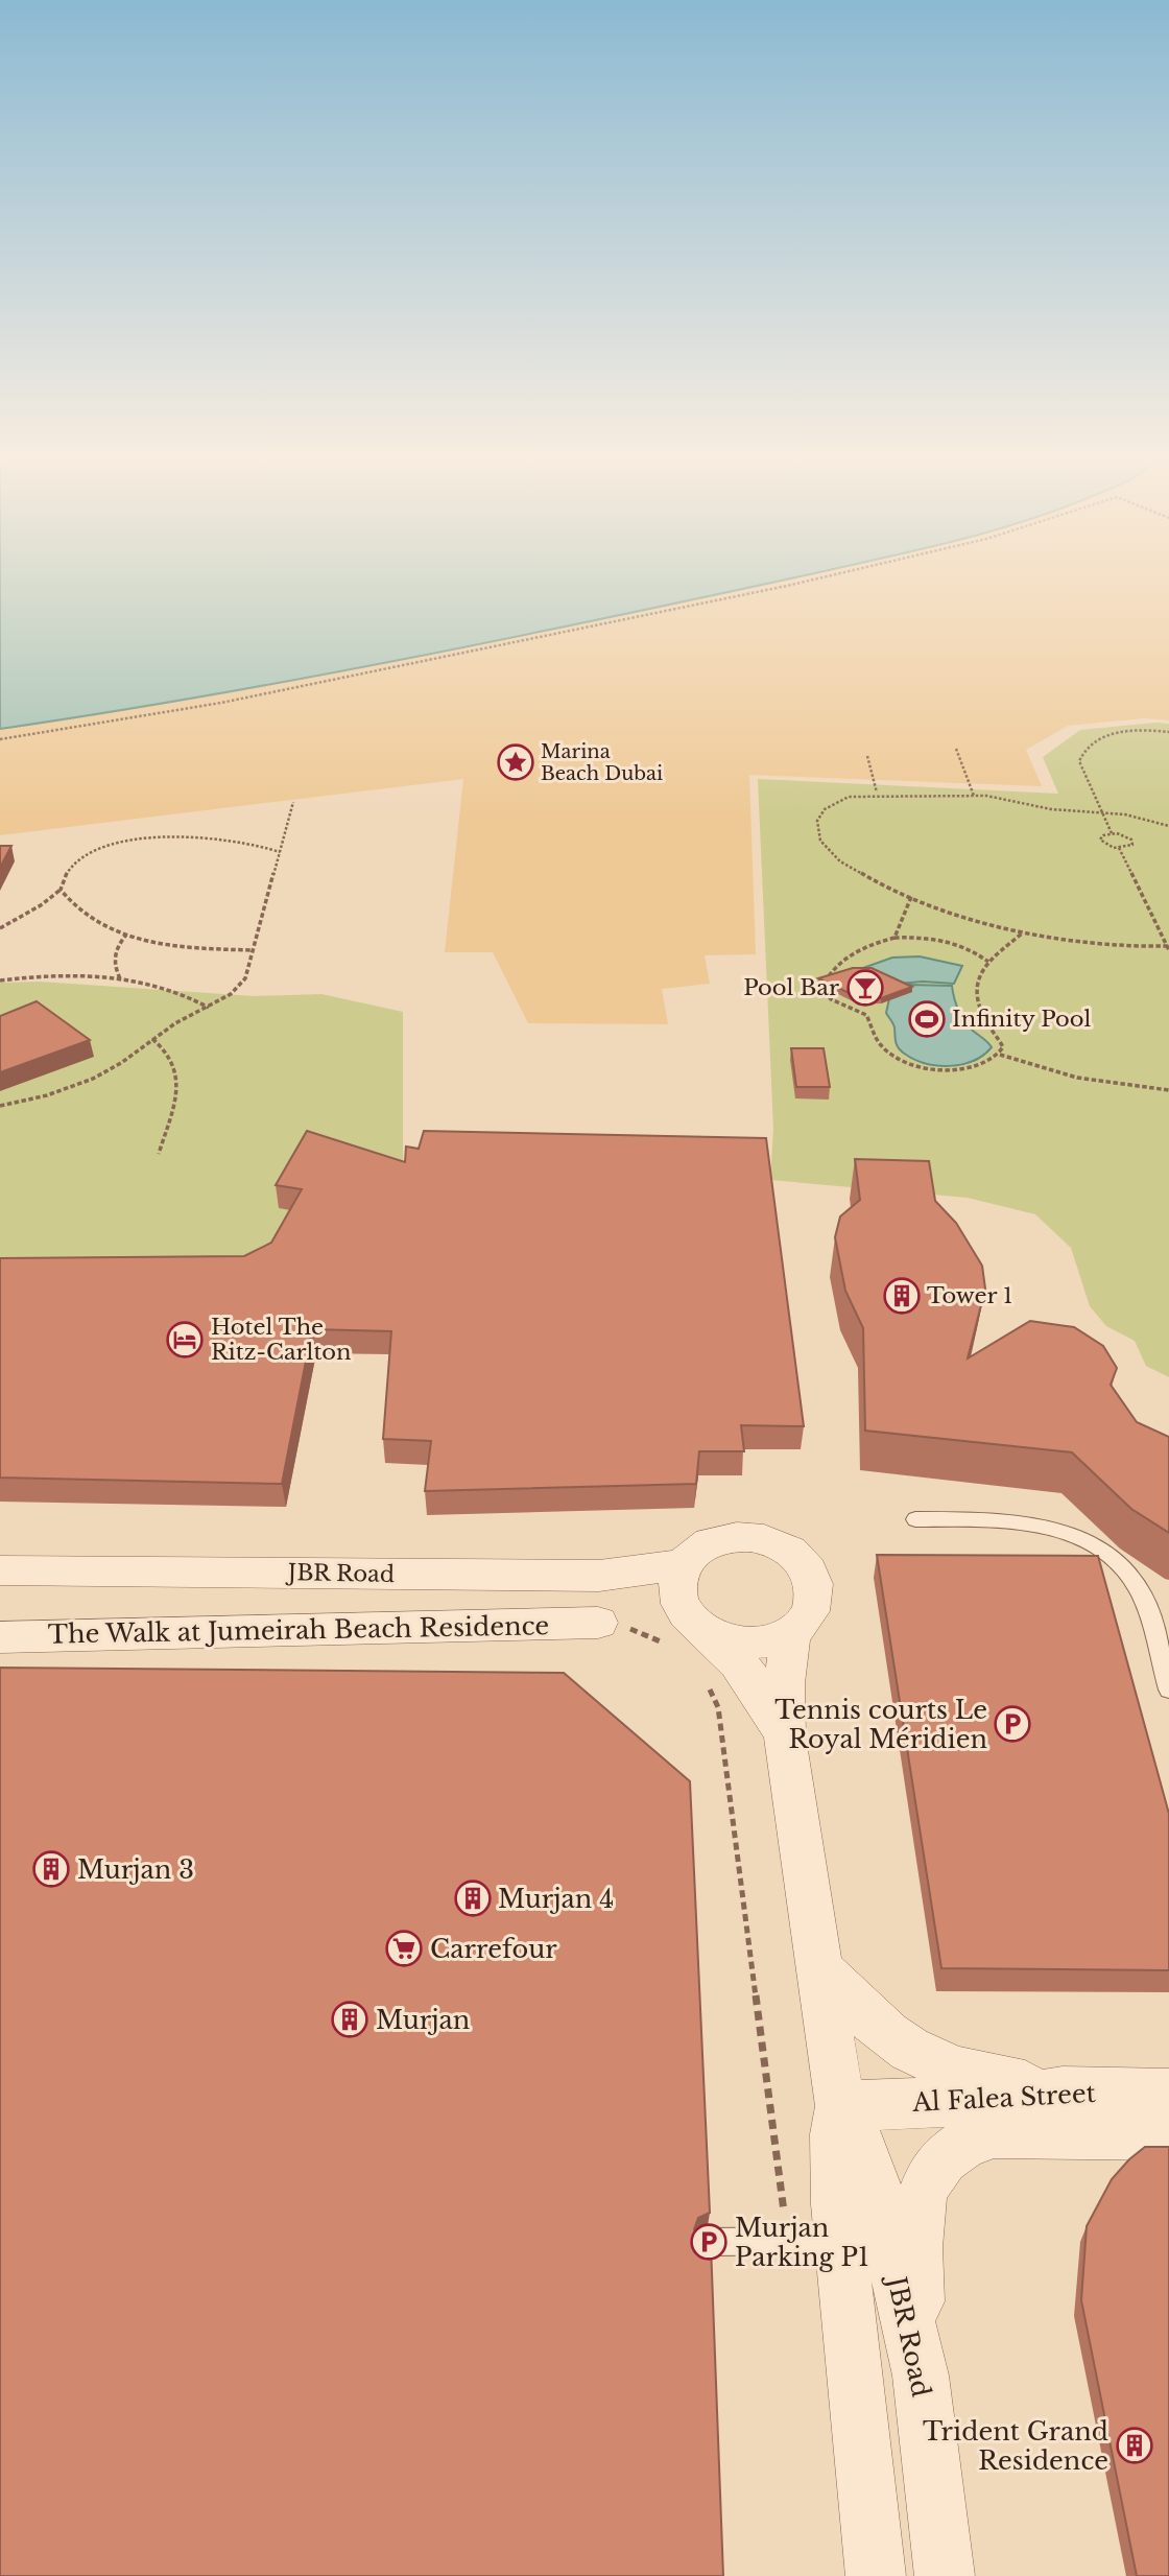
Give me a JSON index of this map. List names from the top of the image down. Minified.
{"streets":{"street":["JBR Road","The Walk at Jumeirah Beach Residence","Al Falea Street"]},"crossings":[["JBR Road","Al Falea Street"]],"places":{"place":["Marina Beach Dubai"],"bar":["Pool Bar"],"sports":["Infinity Pool"],"building":["Tower 1","Murjan 3","Murjan 4","Murjan","Trident Grand Residence"],"hotel":["Hotel The Ritz-Carlton"],"parking":["Tennis courts Le Royal Méridien","Murjan Parking P1"],"supermarket":["Carrefour"]}}
